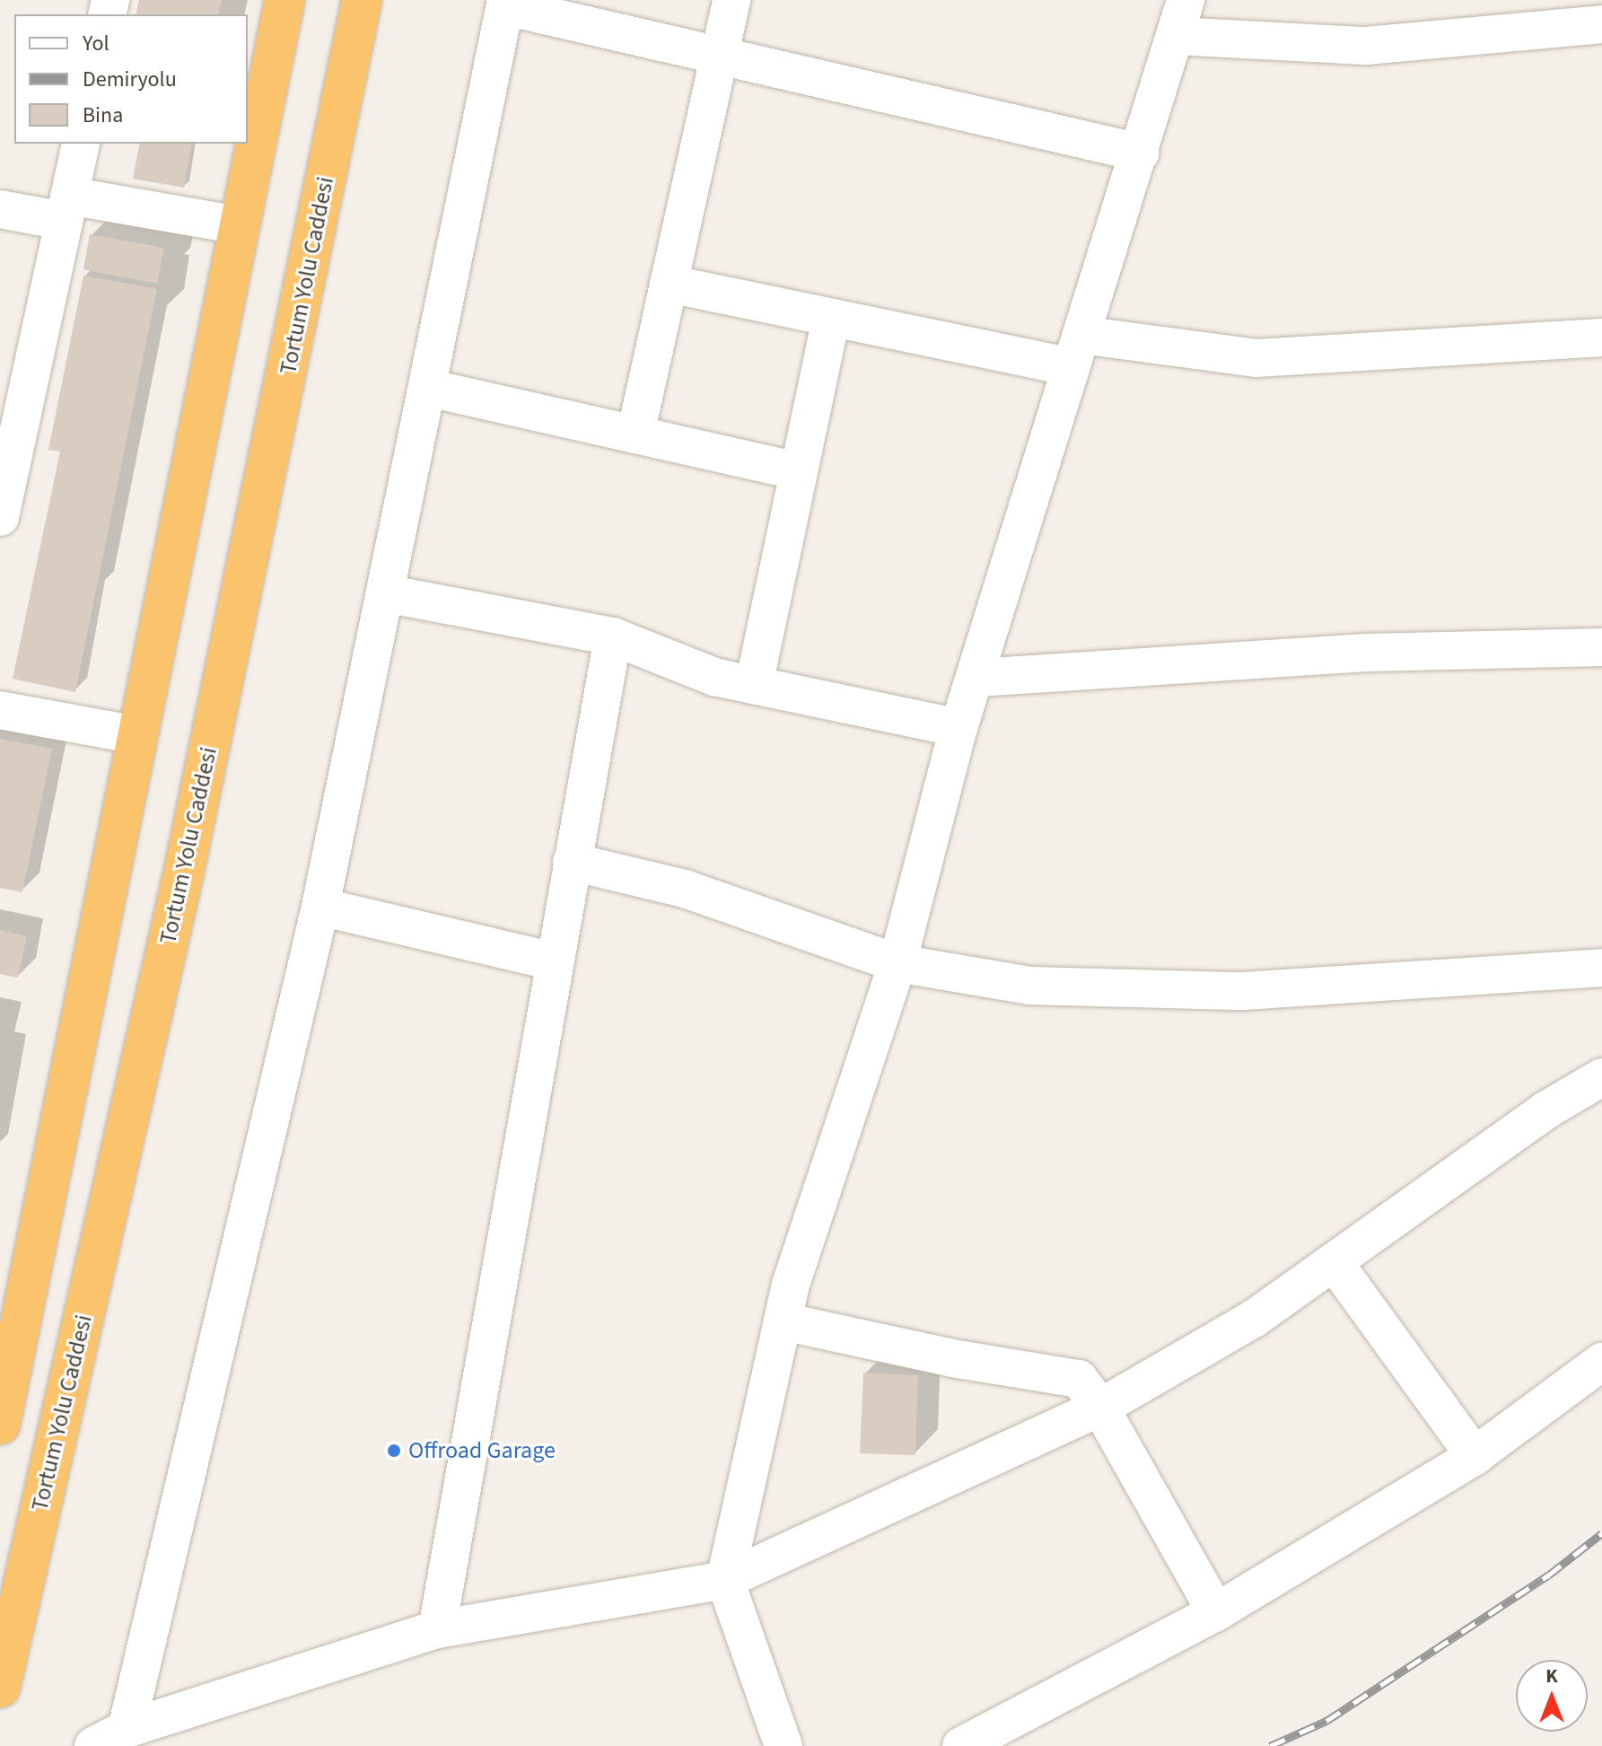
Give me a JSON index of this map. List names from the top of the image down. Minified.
{"streets":{"highway":["Tortum Yolu Caddesi"]},"places":["Offroad Garage"],"legend":["Yol","Demiryolu","Bina"],"north":"top"}
